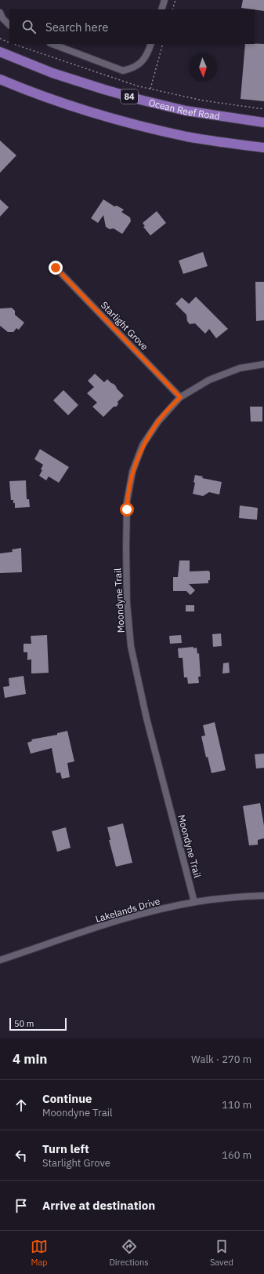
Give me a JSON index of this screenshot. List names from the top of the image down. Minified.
{"streets":{"main road":["84","Ocean Reef Road"],"street":["Starlight Grove","Moondyne Trail","Lakelands Drive"]},"crossings":[["Starlight Grove","Moondyne Trail"],["Moondyne Trail","Lakelands Drive"]],"scale_bar":"50 m","north":"bottom","page":{"search":"Search here","scale":"50 m","heading":["4 min","Walk · 270 m"],"list":[["Continue","Moondyne Trail","110 m"],["Turn left","Starlight Grove","160 m"],"Arrive at destination"],"nav":["Map","Directions","Saved"]}}
